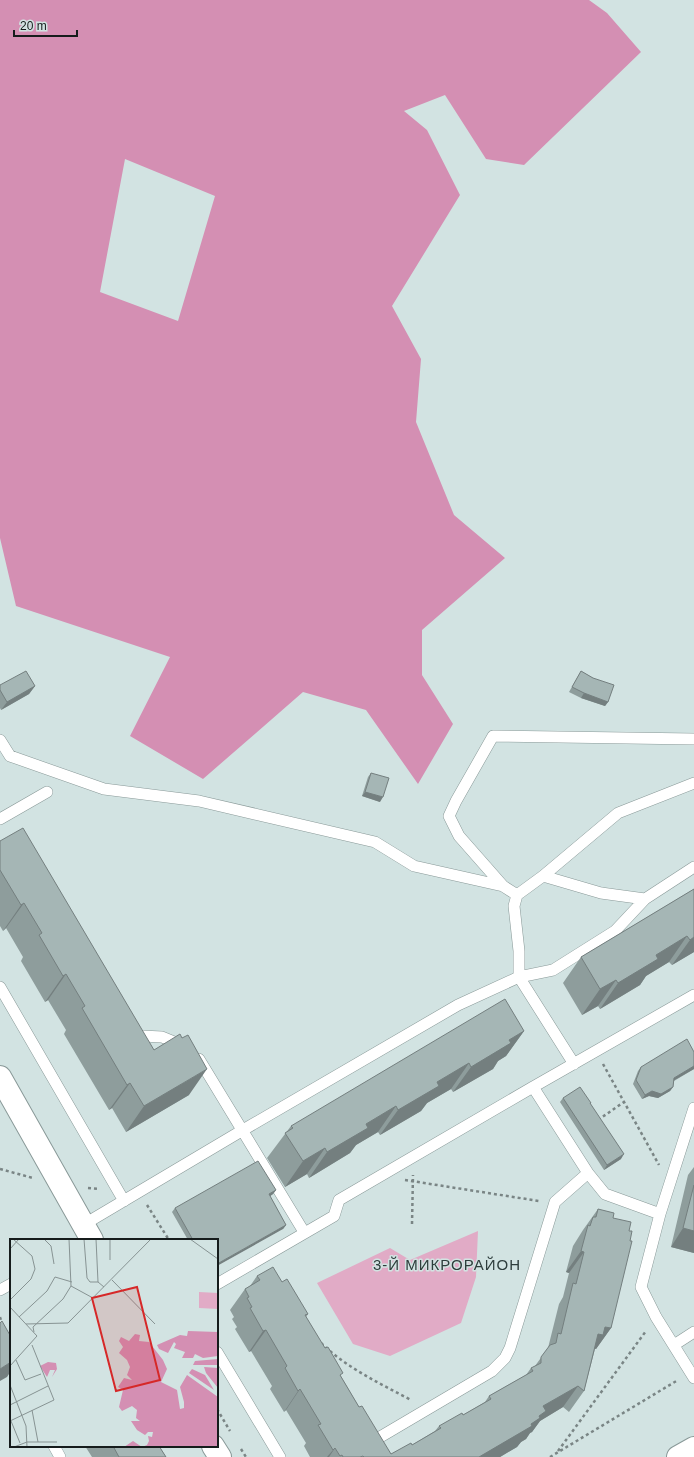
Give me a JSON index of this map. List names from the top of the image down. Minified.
{"districts":["3-Й МИКРОРАЙОН"],"scale_bar":"20 m"}
